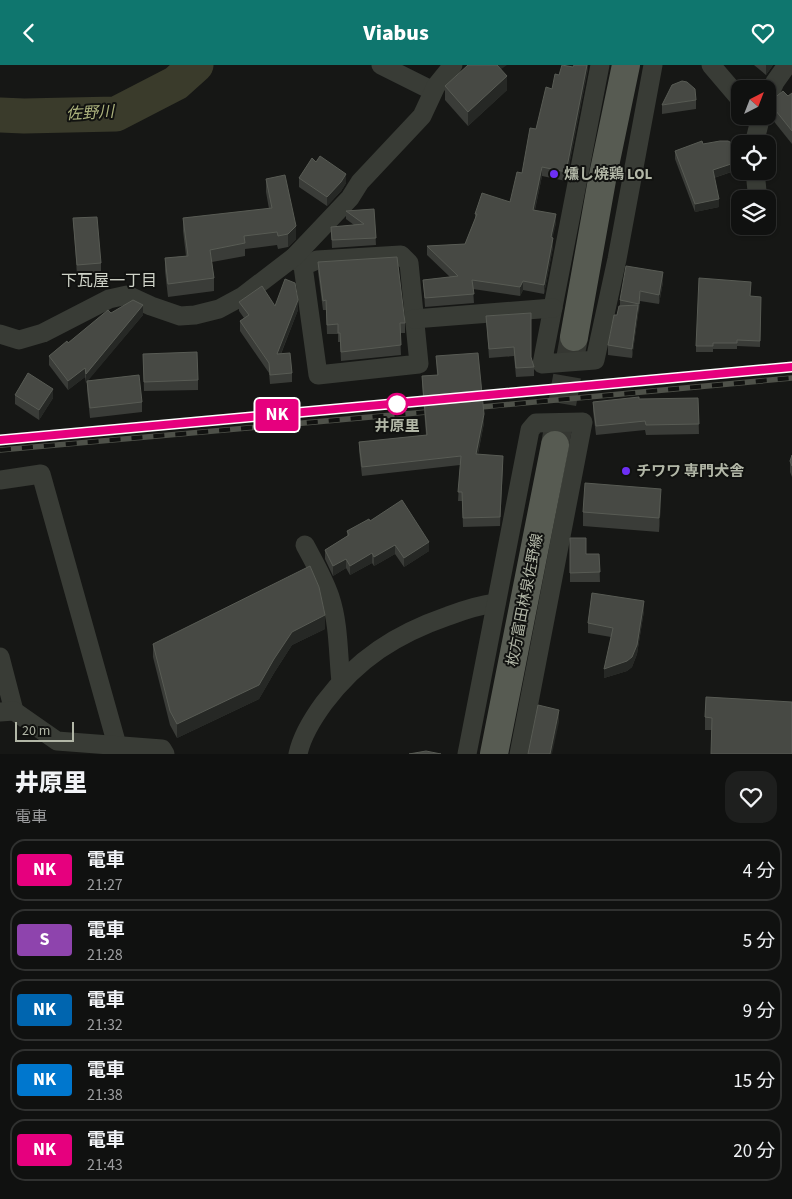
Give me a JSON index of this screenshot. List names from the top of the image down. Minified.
{"streets":{"main road":["枚方富田林泉佐野線"]},"districts":["下瓦屋一丁目"],"water":["佐野川"],"places":["燻し焼鶏 LOL","井原里","チワワ 専門犬舎"],"scale_bar":"20 m","north":"top right","page":{"header":"Viabus","on_map":"NK","scale":"20 m","heading":["井原里","電車"],"list":[{"mark":"NK","name":"電車","note":"21:27","value":"4 分"},{"mark":"S","name":"電車","note":"21:28","value":"5 分"},{"mark":"NK","name":"電車","note":"21:32","value":"9 分"},{"mark":"NK","name":"電車","note":"21:38","value":"15 分"},{"mark":"NK","name":"電車","note":"21:43","value":"20 分"}]}}
